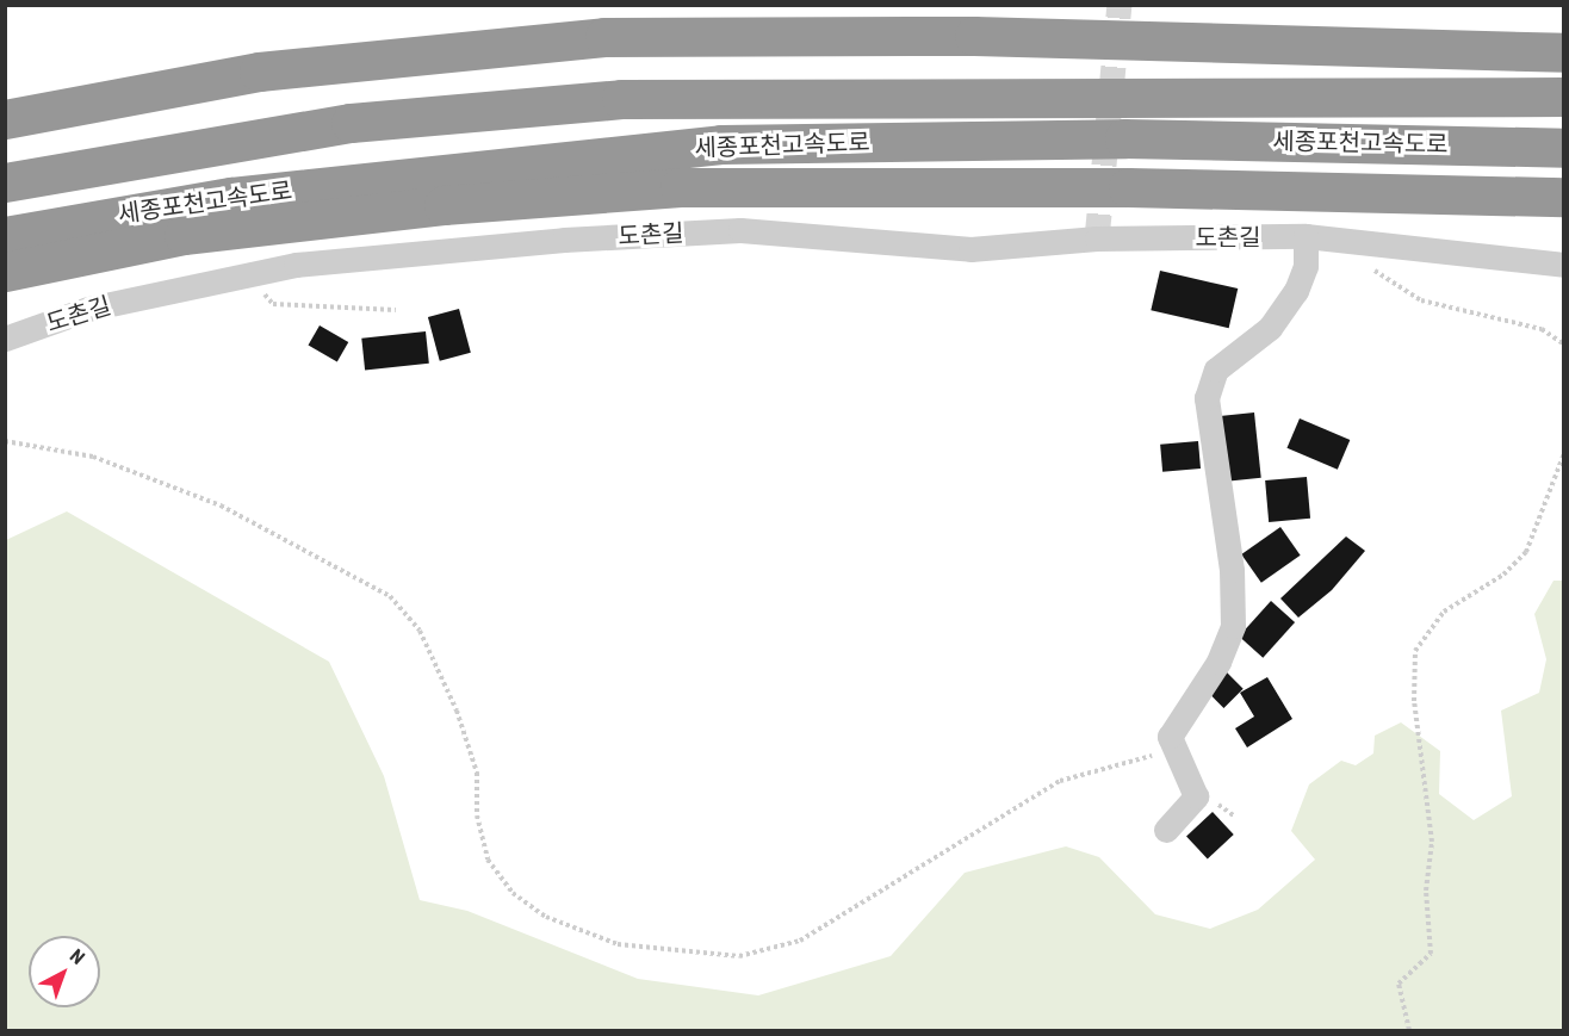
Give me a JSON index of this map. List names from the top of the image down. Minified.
{"streets":{"highway":["세종포천고속도로"],"street":["도촌길"]},"north":"top right"}
